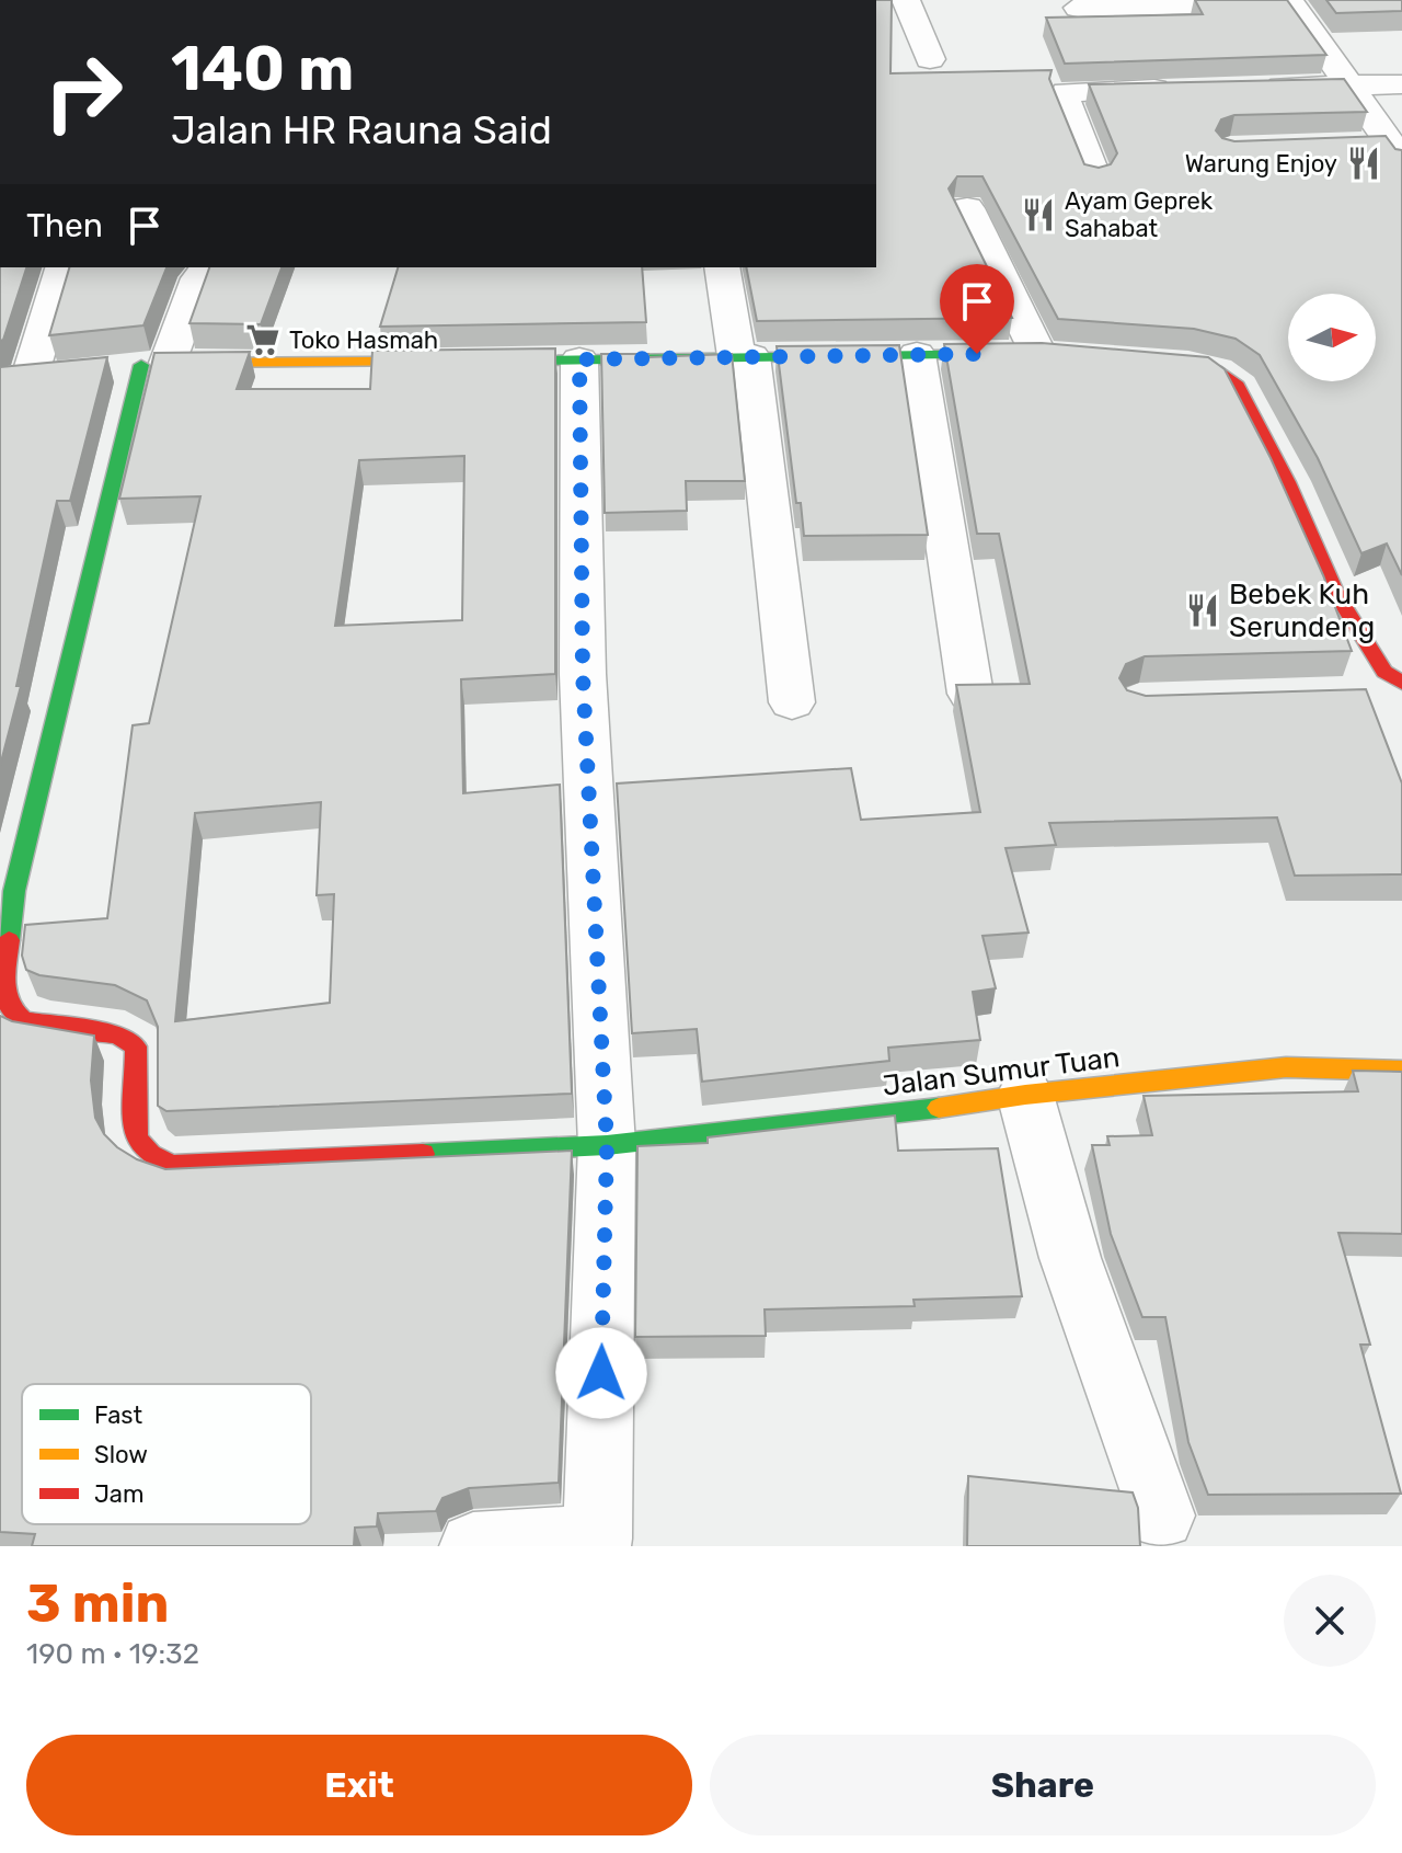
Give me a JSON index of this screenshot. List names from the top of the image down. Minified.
{"streets":{"street":["Jalan Sumur Tuan"]},"places":{"restaurant":["Warung Enjoy","Ayam Geprek Sahabat","Bebek Kuh Serundeng"],"supermarket":["Toko Hasmah"]},"legend":["Fast","Slow","Jam"],"north":"right","page":{"turn":["140 m","Jalan HR Rauna Said"],"then":"Then","heading":["3 min","190 m · 19:32"],"buttons":["Exit","Share"]}}
